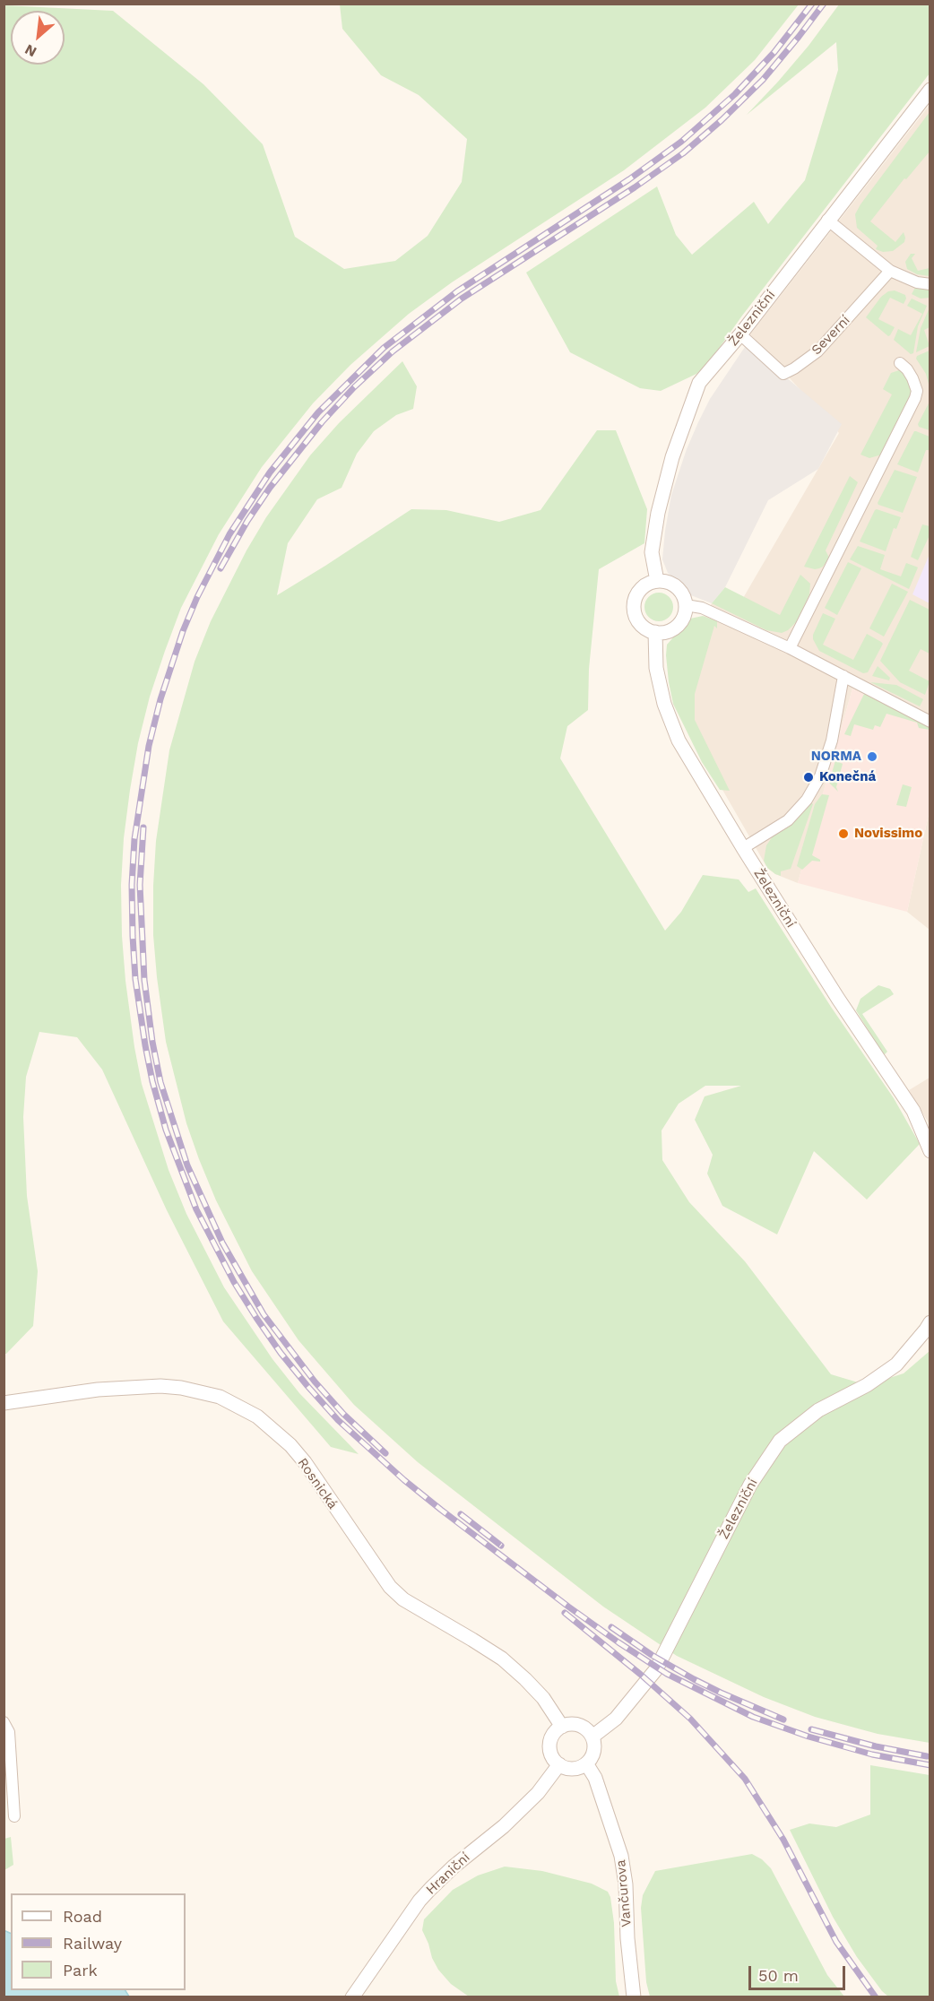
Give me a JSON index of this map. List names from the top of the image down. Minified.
{"streets":{"street":["Železniční","Severní","Rosnická","Hraniční","Vančurova"]},"crossings":[["Železniční","Severní"],["Železniční","Rosnická"],["Železniční","Hraniční"],["Železniční","Vančurova"],["Rosnická","Hraniční"],["Rosnická","Vančurova"],["Hraniční","Vančurova"]],"places":["NORMA","Konečná","Novissimo"],"legend":["Road","Railway","Park"],"scale_bar":"50 m","north":"bottom left"}
